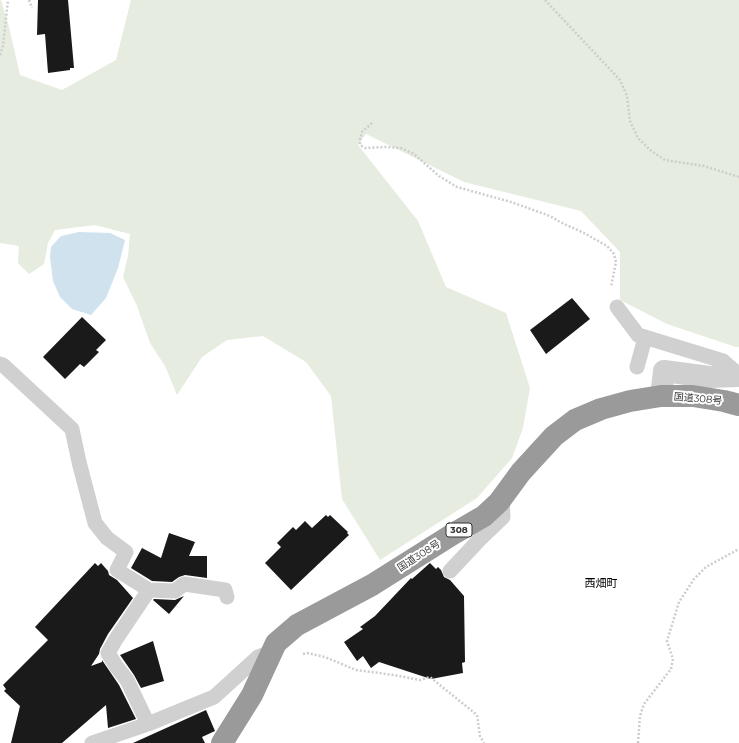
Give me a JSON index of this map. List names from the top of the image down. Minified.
{"streets":{"highway":["国道308号","308"]},"districts":["西畑町"]}
